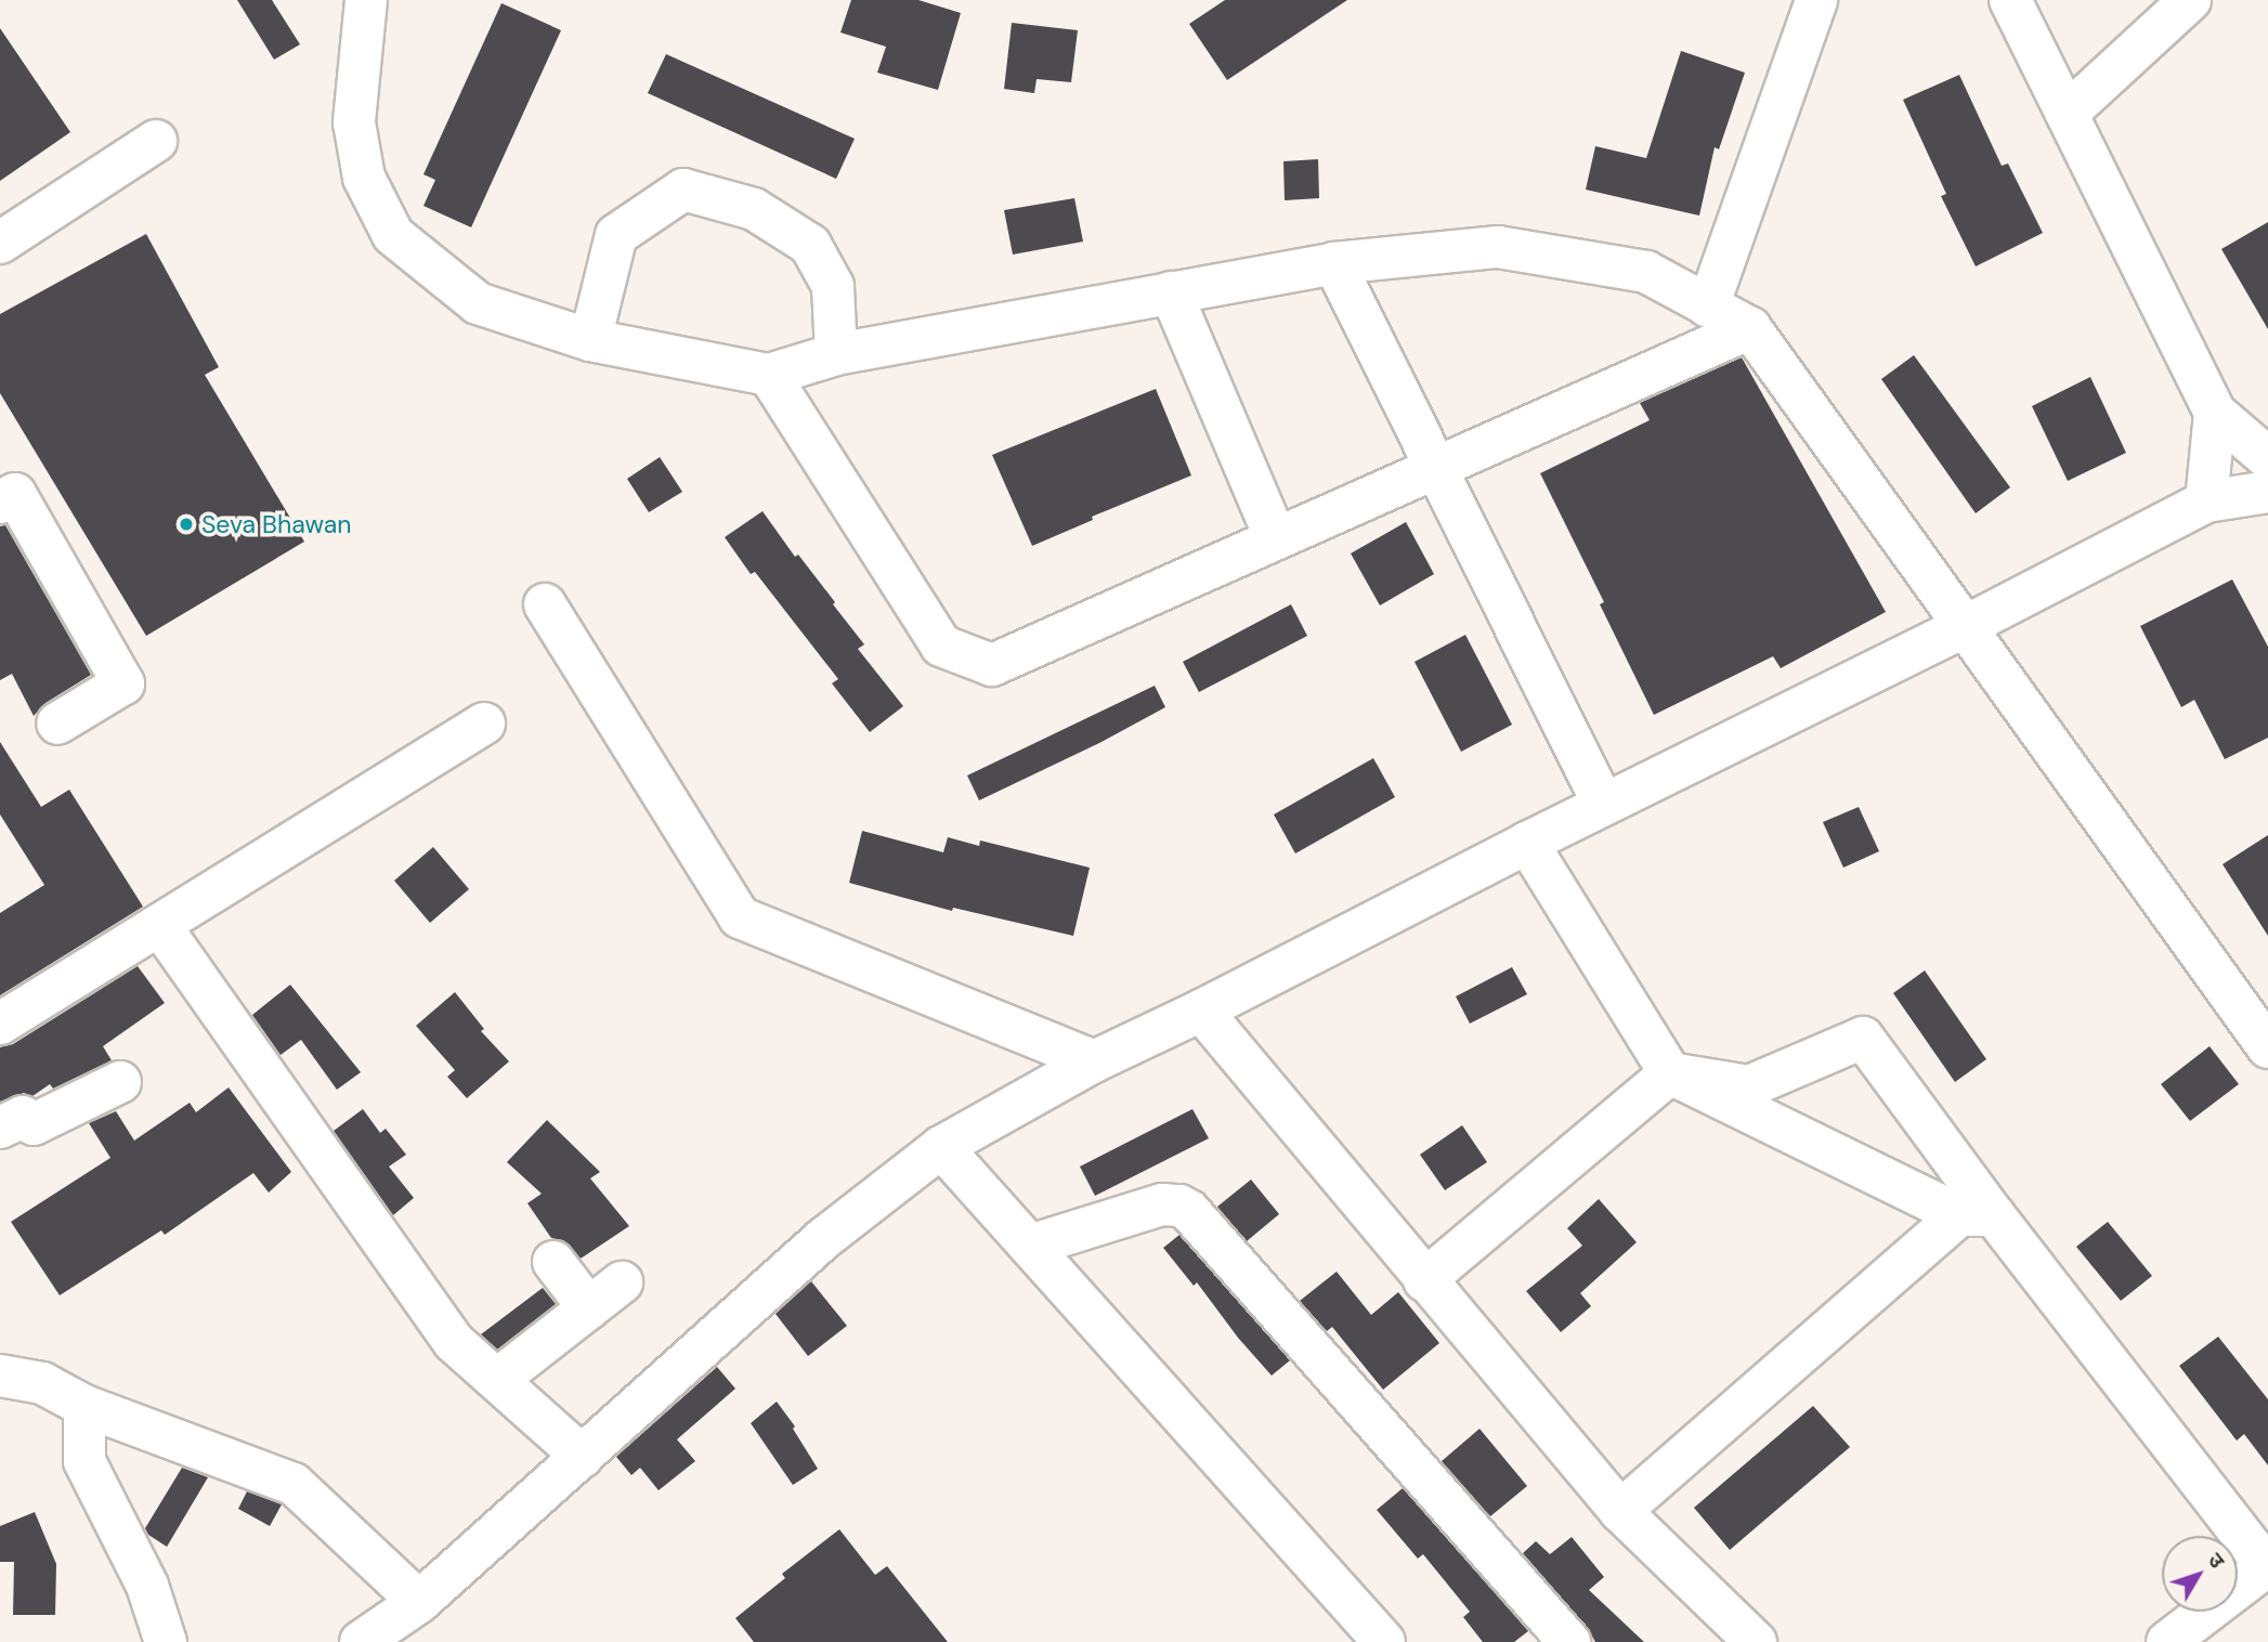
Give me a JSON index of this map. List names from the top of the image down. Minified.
{"places":["Seva Bhawan"],"north":"top right"}
